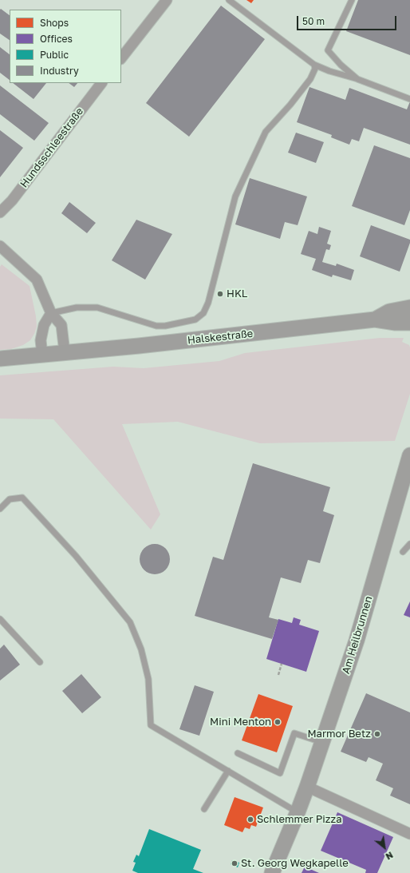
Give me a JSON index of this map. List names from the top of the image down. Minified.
{"streets":{"street":["Hundsschleestraße","Halskestraße","Am Heilbrunnen"]},"places":["HKL","Mini Menton","Marmor Betz","Schlemmer Pizza","St. Georg Wegkapelle"],"legend":["Shops","Offices","Public","Industry"],"scale_bar":"50 m","north":"bottom right"}
